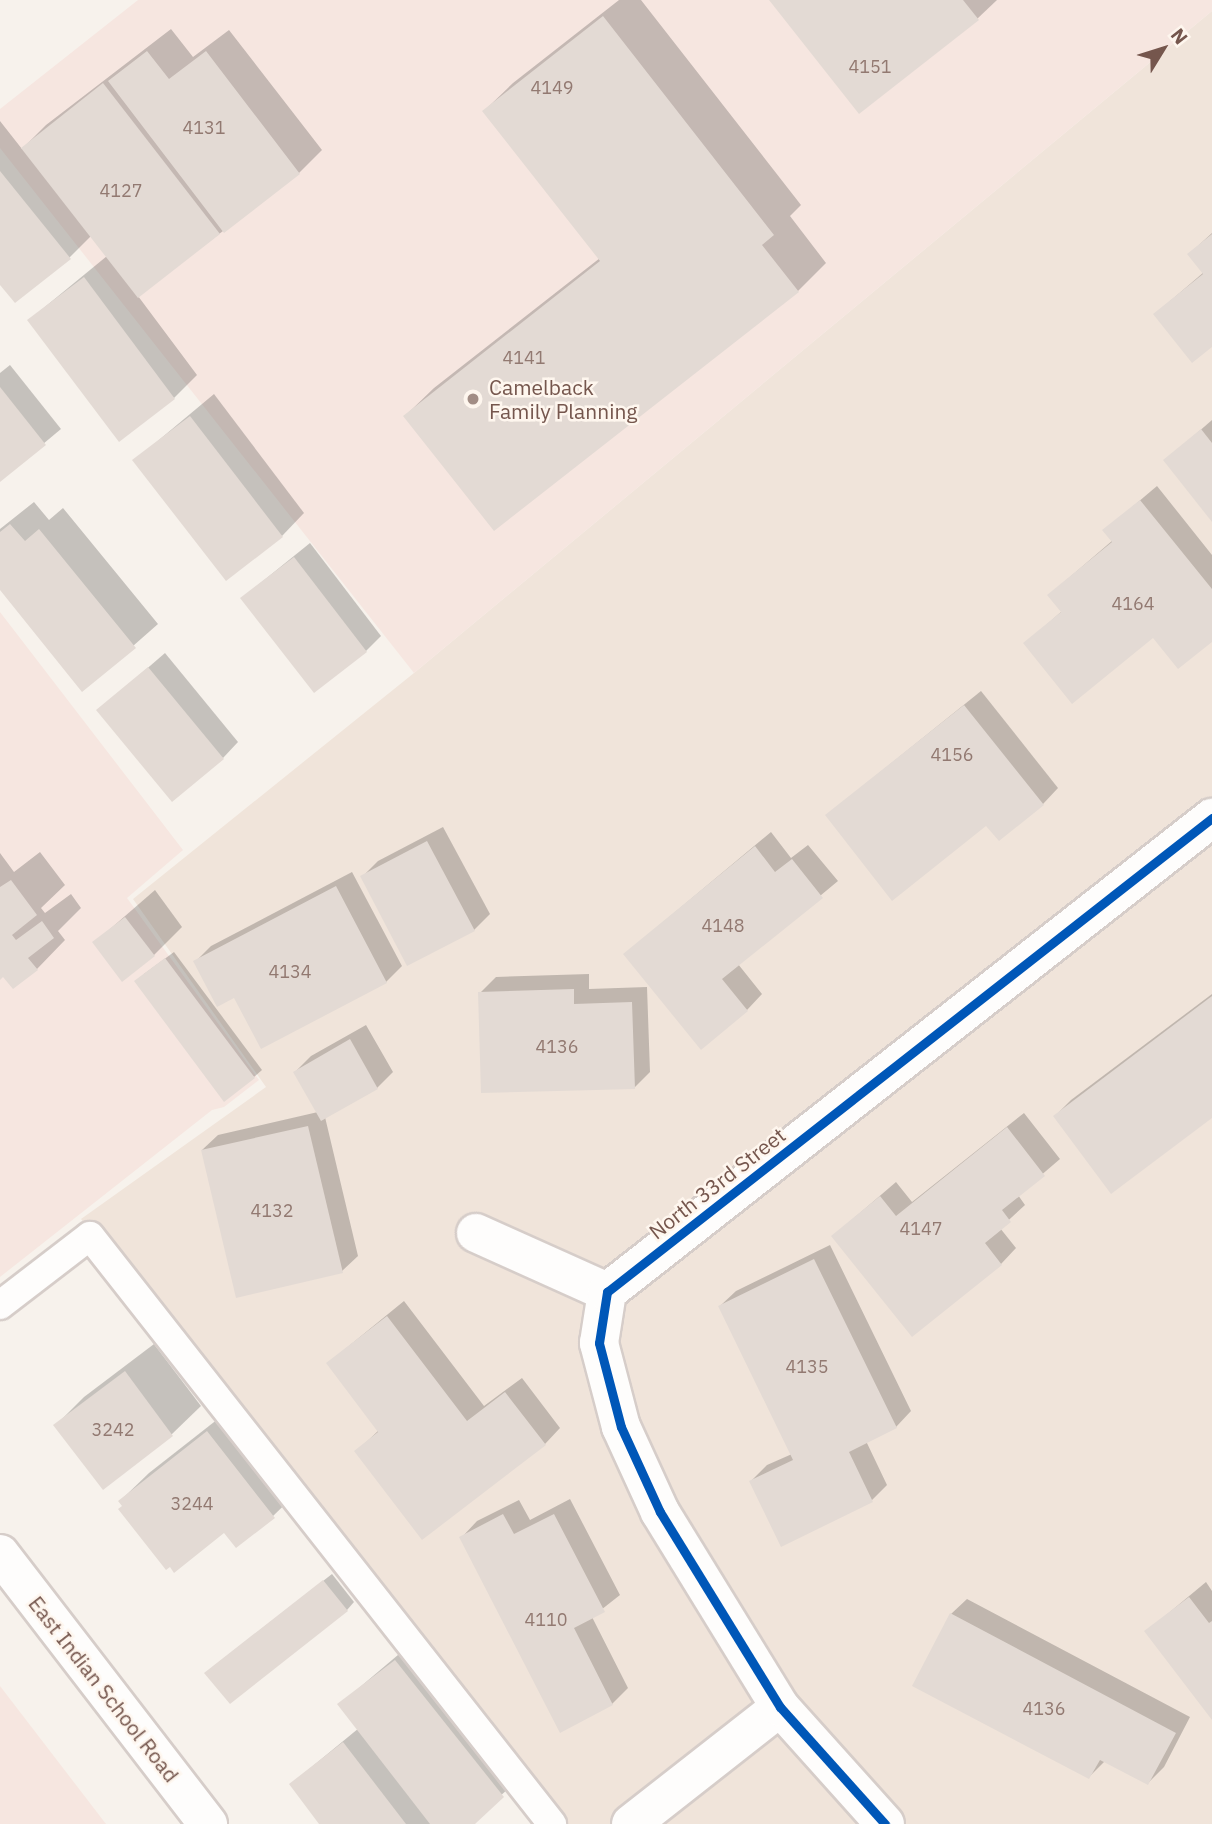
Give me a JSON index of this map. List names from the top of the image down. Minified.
{"streets":{"street":["North 33rd Street","East Indian School Road"]},"places":["Camelback Family Planning"],"house_numbers":["4151","4149","4131","4127","4141","4164","4156","4148","4134","4136","4132","4147","4135","3242","3244","4110","4136"],"north":"top right"}
